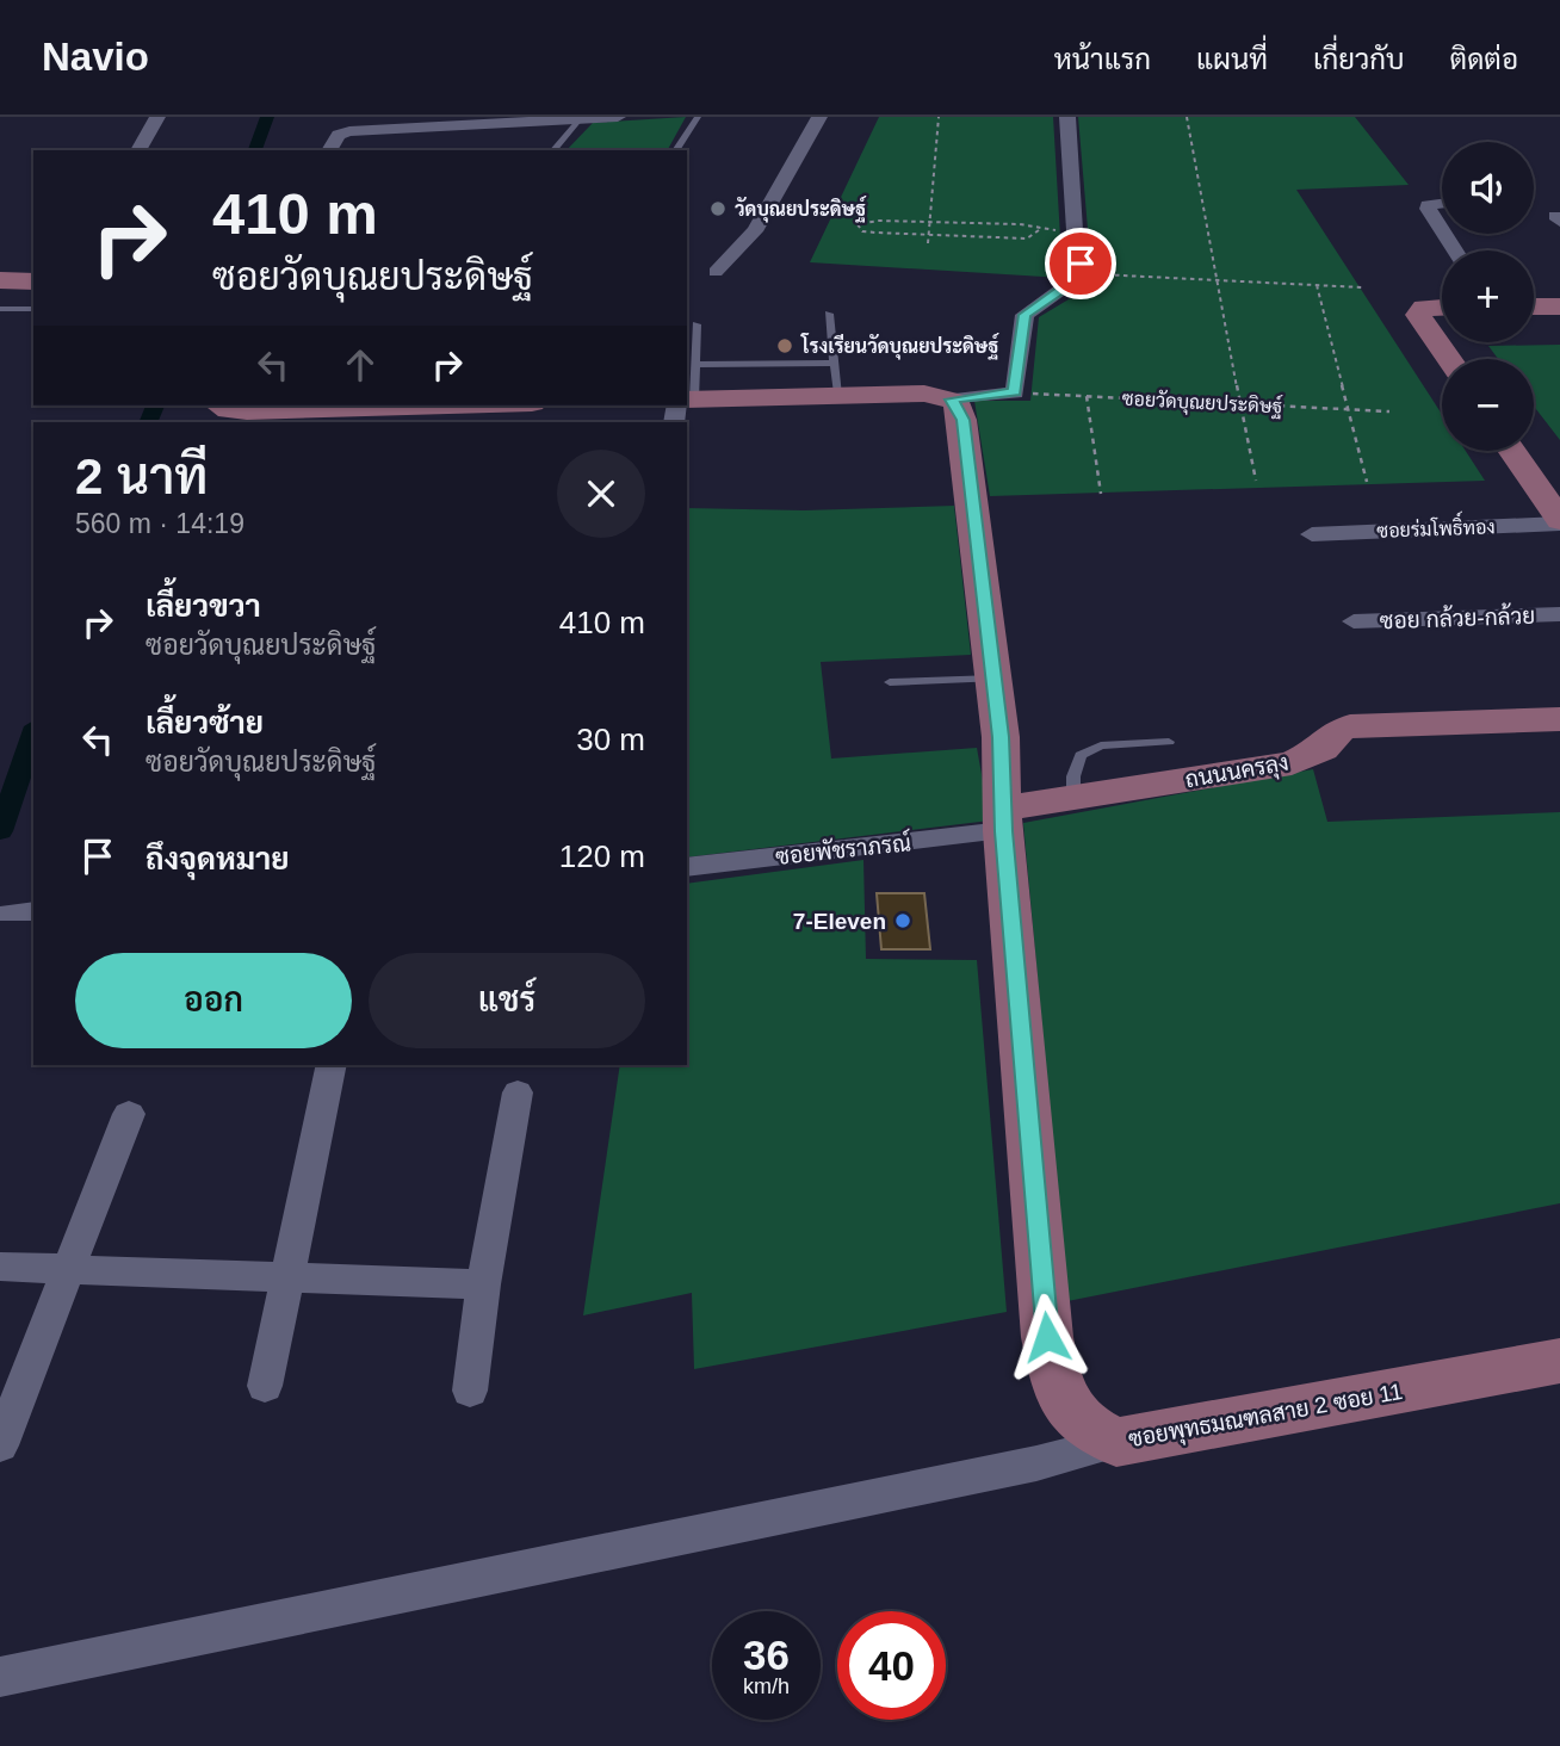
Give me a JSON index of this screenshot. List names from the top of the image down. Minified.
{"streets":{"street":["ซอยร่มโพธิ์ทอง","ซอย กล้วย-กล้วย","ถนนนครลุง","ซอยพัชราภรณ์","ซอยพุทธมณฑลสาย 2 ซอย 11"],"path":["ซอยวัดบุณยประดิษฐ์"]},"crossings":[["ถนนนครลุง","ซอยพัชราภรณ์"],["ถนนนครลุง","ซอยพุทธมณฑลสาย 2 ซอย 11"],["ซอยพัชราภรณ์","ซอยพุทธมณฑลสาย 2 ซอย 11"]],"places":["วัดบุณยประดิษฐ์","โรงเรียนวัดบุณยประดิษฐ์","7-Eleven"],"page":{"header":"Navio","nav":["หน้าแรก","แผนที่","เกี่ยวกับ","ติดต่อ"],"map_buttons":["+","−"],"turn":["410 m","ซอยวัดบุณยประดิษฐ์"],"heading":["2 นาที","560 m · 14:19"],"list":[{"name":"เลี้ยวขวา","note":"ซอยวัดบุณยประดิษฐ์","value":"410 m"},{"name":"เลี้ยวซ้าย","note":"ซอยวัดบุณยประดิษฐ์","value":"30 m"},{"name":"ถึงจุดหมาย","value":"120 m"}],"buttons":["ออก","แชร์"],"speed":"36 km/h","limit":"40"}}
